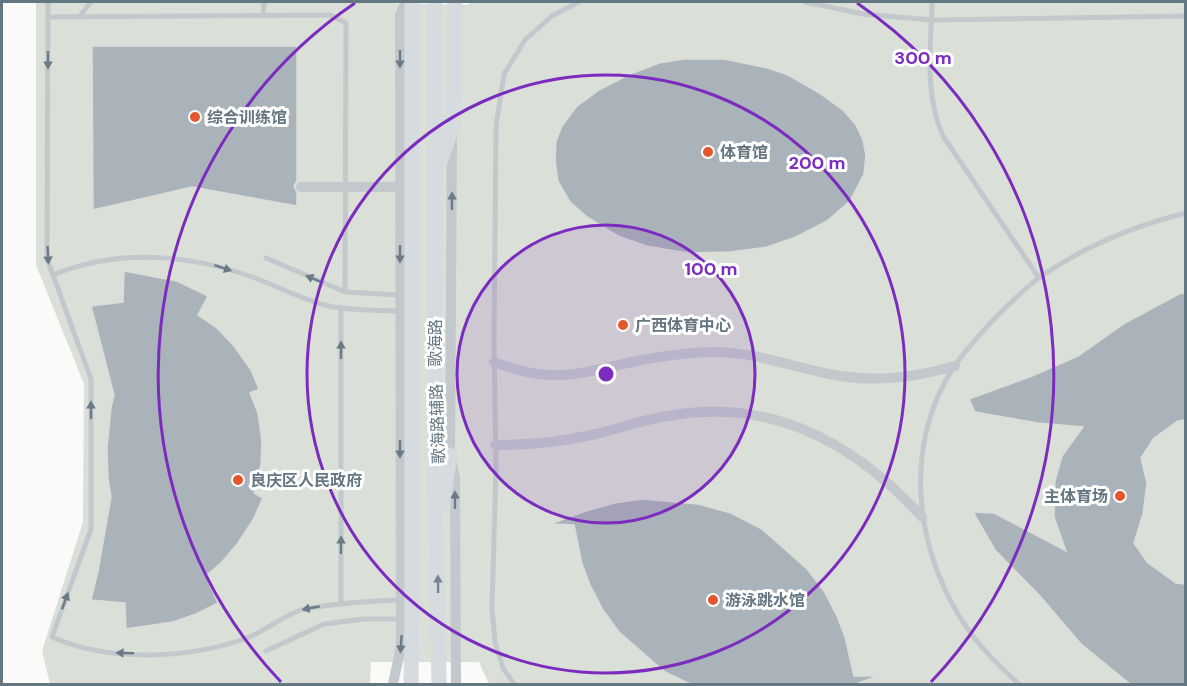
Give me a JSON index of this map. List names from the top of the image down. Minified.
{"streets":{"main road":["歌海路"],"street":["歌海路辅路"]},"places":["综合训练馆","体育馆","广西体育中心","良庆区人民政府","主体育场","游泳跳水馆"],"rings":["300 m","200 m","100 m"]}
